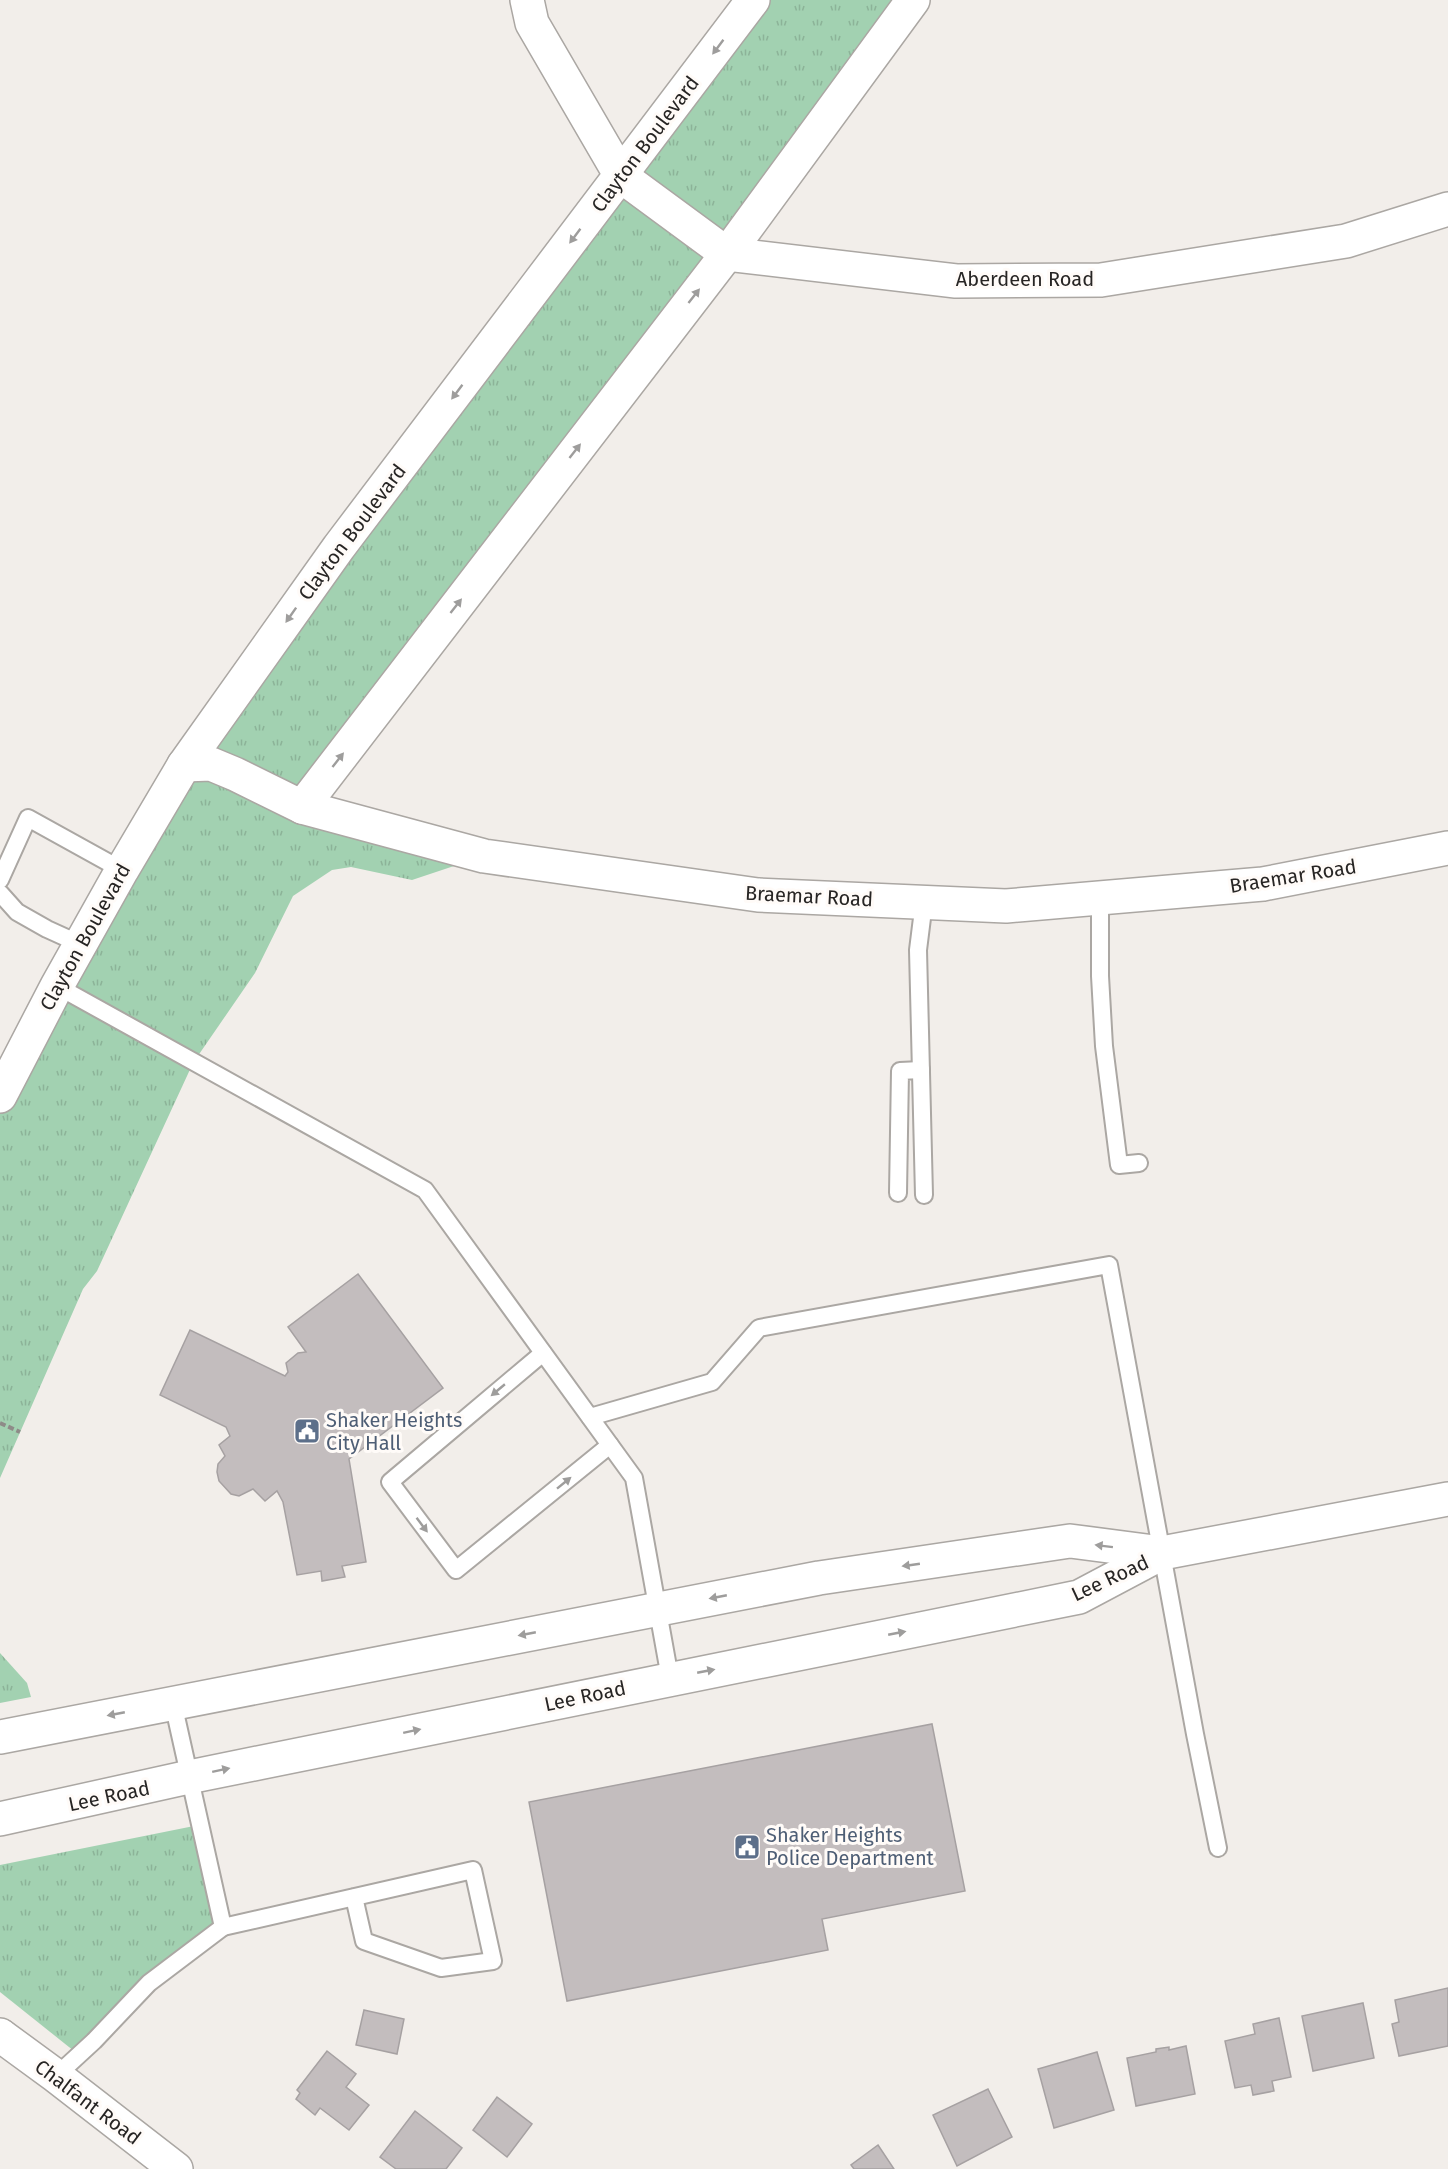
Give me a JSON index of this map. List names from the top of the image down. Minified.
{"streets":{"street":["Clayton Boulevard","Aberdeen Road","Braemar Road","Lee Road","Chalfant Road"]},"crossings":[["Clayton Boulevard","Aberdeen Road"],["Clayton Boulevard","Braemar Road"]],"places":{"public building":["Shaker Heights City Hall","Shaker Heights Police Department"]}}
